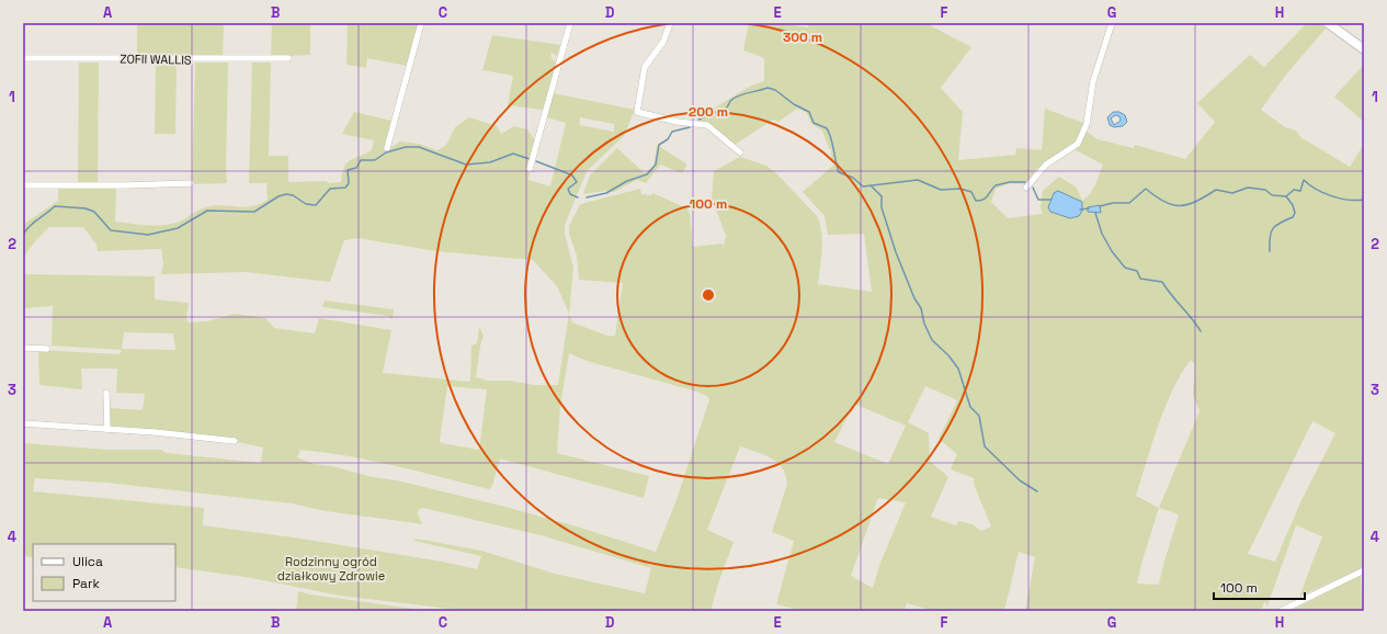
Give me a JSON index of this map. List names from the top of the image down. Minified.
{"streets":{"street":["ZOFII WALLIS"]},"parks":["Rodzinny ogród działkowy Zdrowie"],"legend":["Ulica","Park"],"scale_bar":"100 m","grid":{"columns":["A","B","C","D","E","F","G","H"],"rows":["1","2","3","4"]},"rings":["300 m","200 m","100 m"]}
